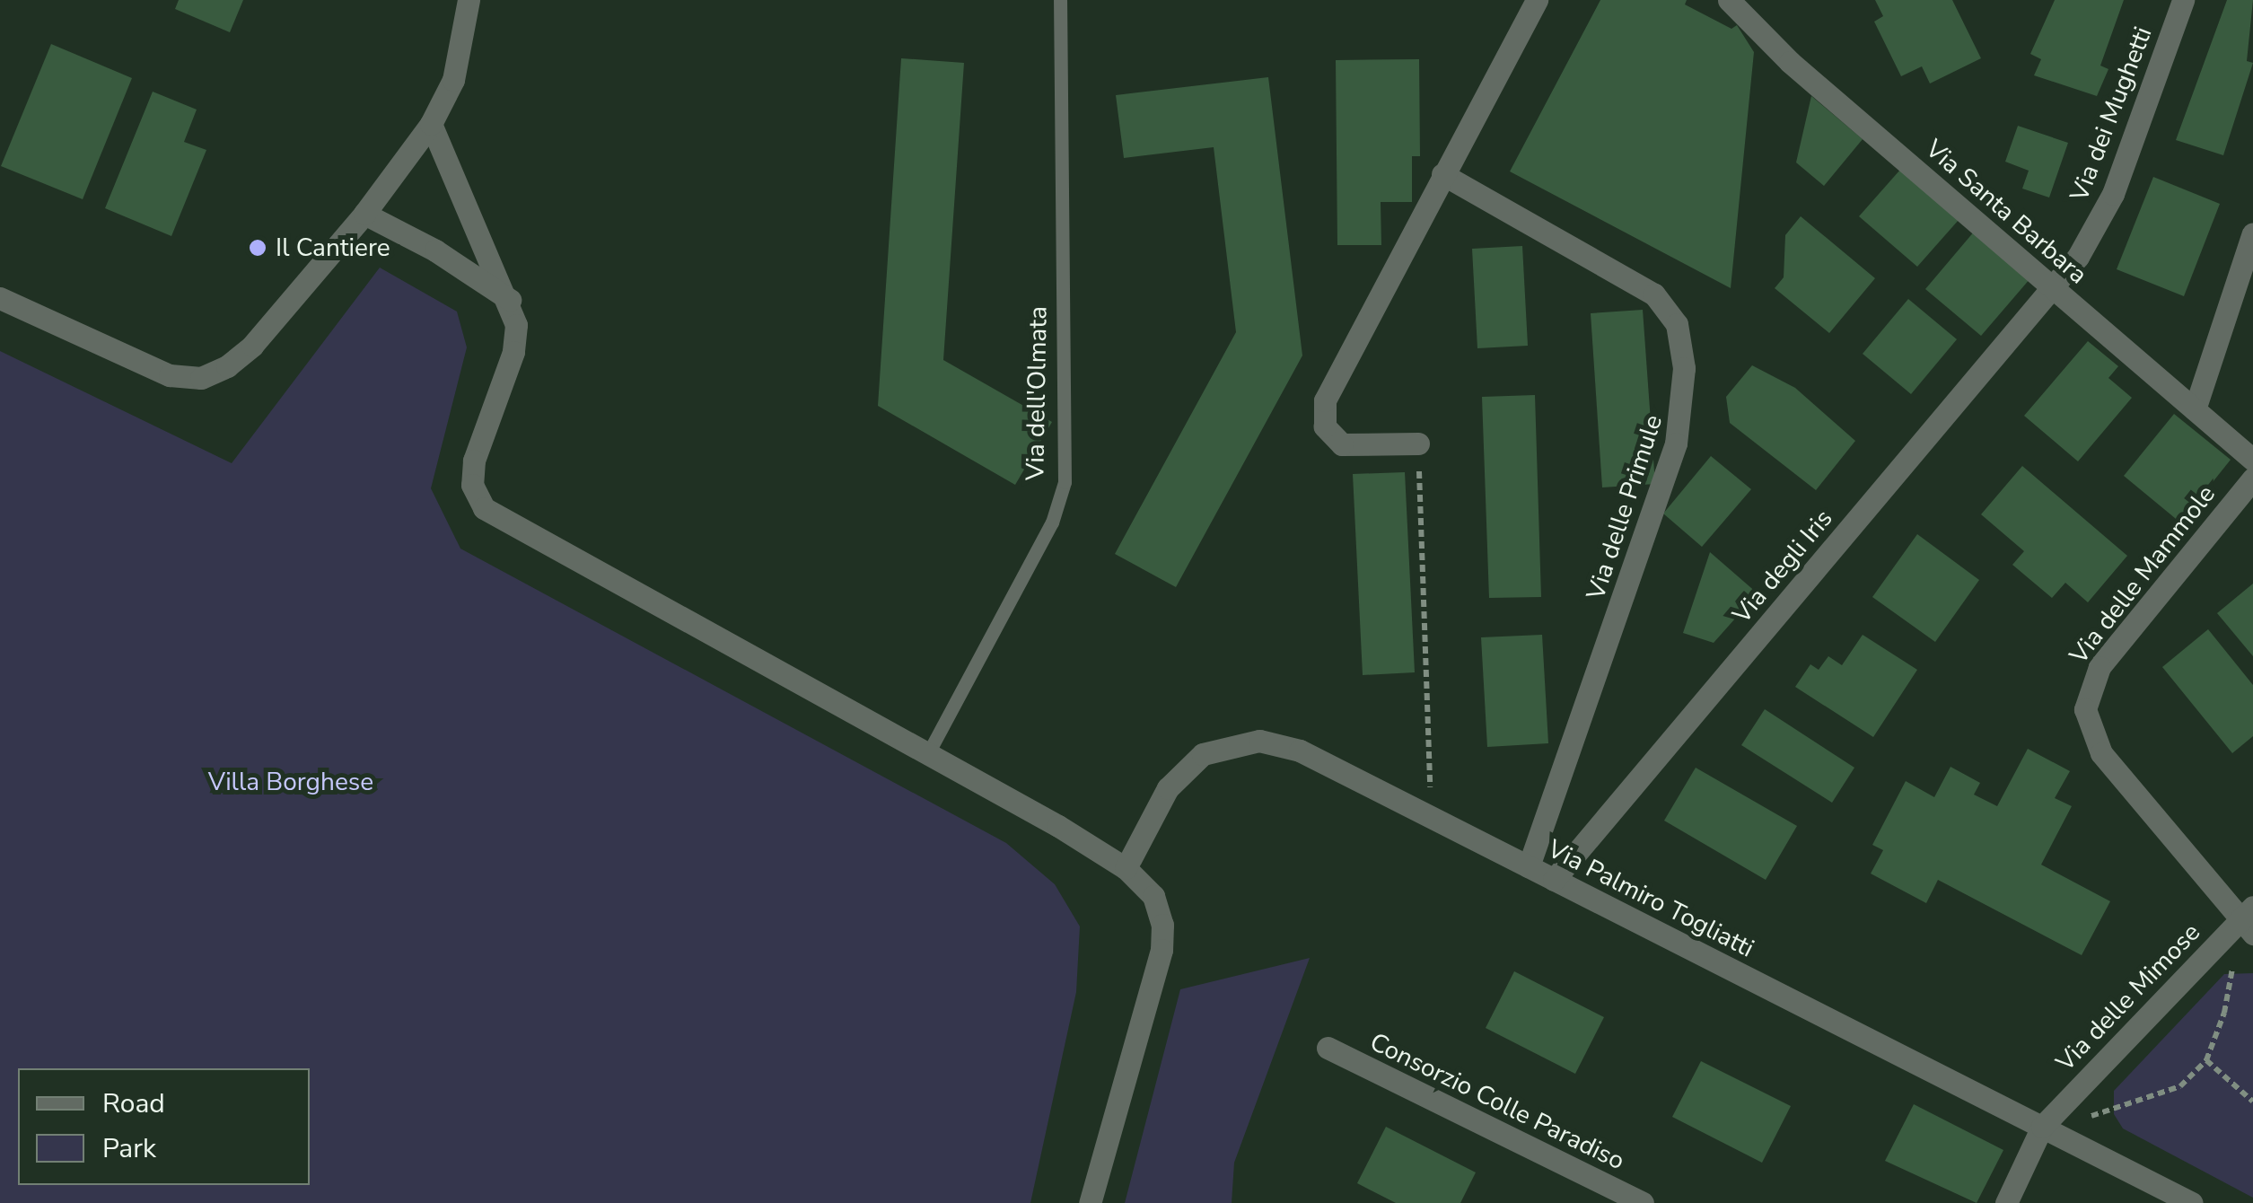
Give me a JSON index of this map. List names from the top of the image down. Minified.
{"streets":{"street":["Via dei Mughetti","Via Santa Barbara","Via delle Primule","Via degli Iris","Via delle Mammole","Via Palmiro Togliatti","Via delle Mimose","Consorzio Colle Paradiso"],"lane":["Via dell'Olmata"]},"crossings":[["Via dei Mughetti","Via Santa Barbara"],["Via dei Mughetti","Via degli Iris"],["Via Santa Barbara","Via degli Iris"],["Via delle Primule","Via Palmiro Togliatti"],["Via degli Iris","Via Palmiro Togliatti"],["Via delle Mammole","Via delle Mimose"],["Via Palmiro Togliatti","Via delle Mimose"]],"parks":["Villa Borghese"],"places":["Il Cantiere"],"legend":["Road","Park"]}
